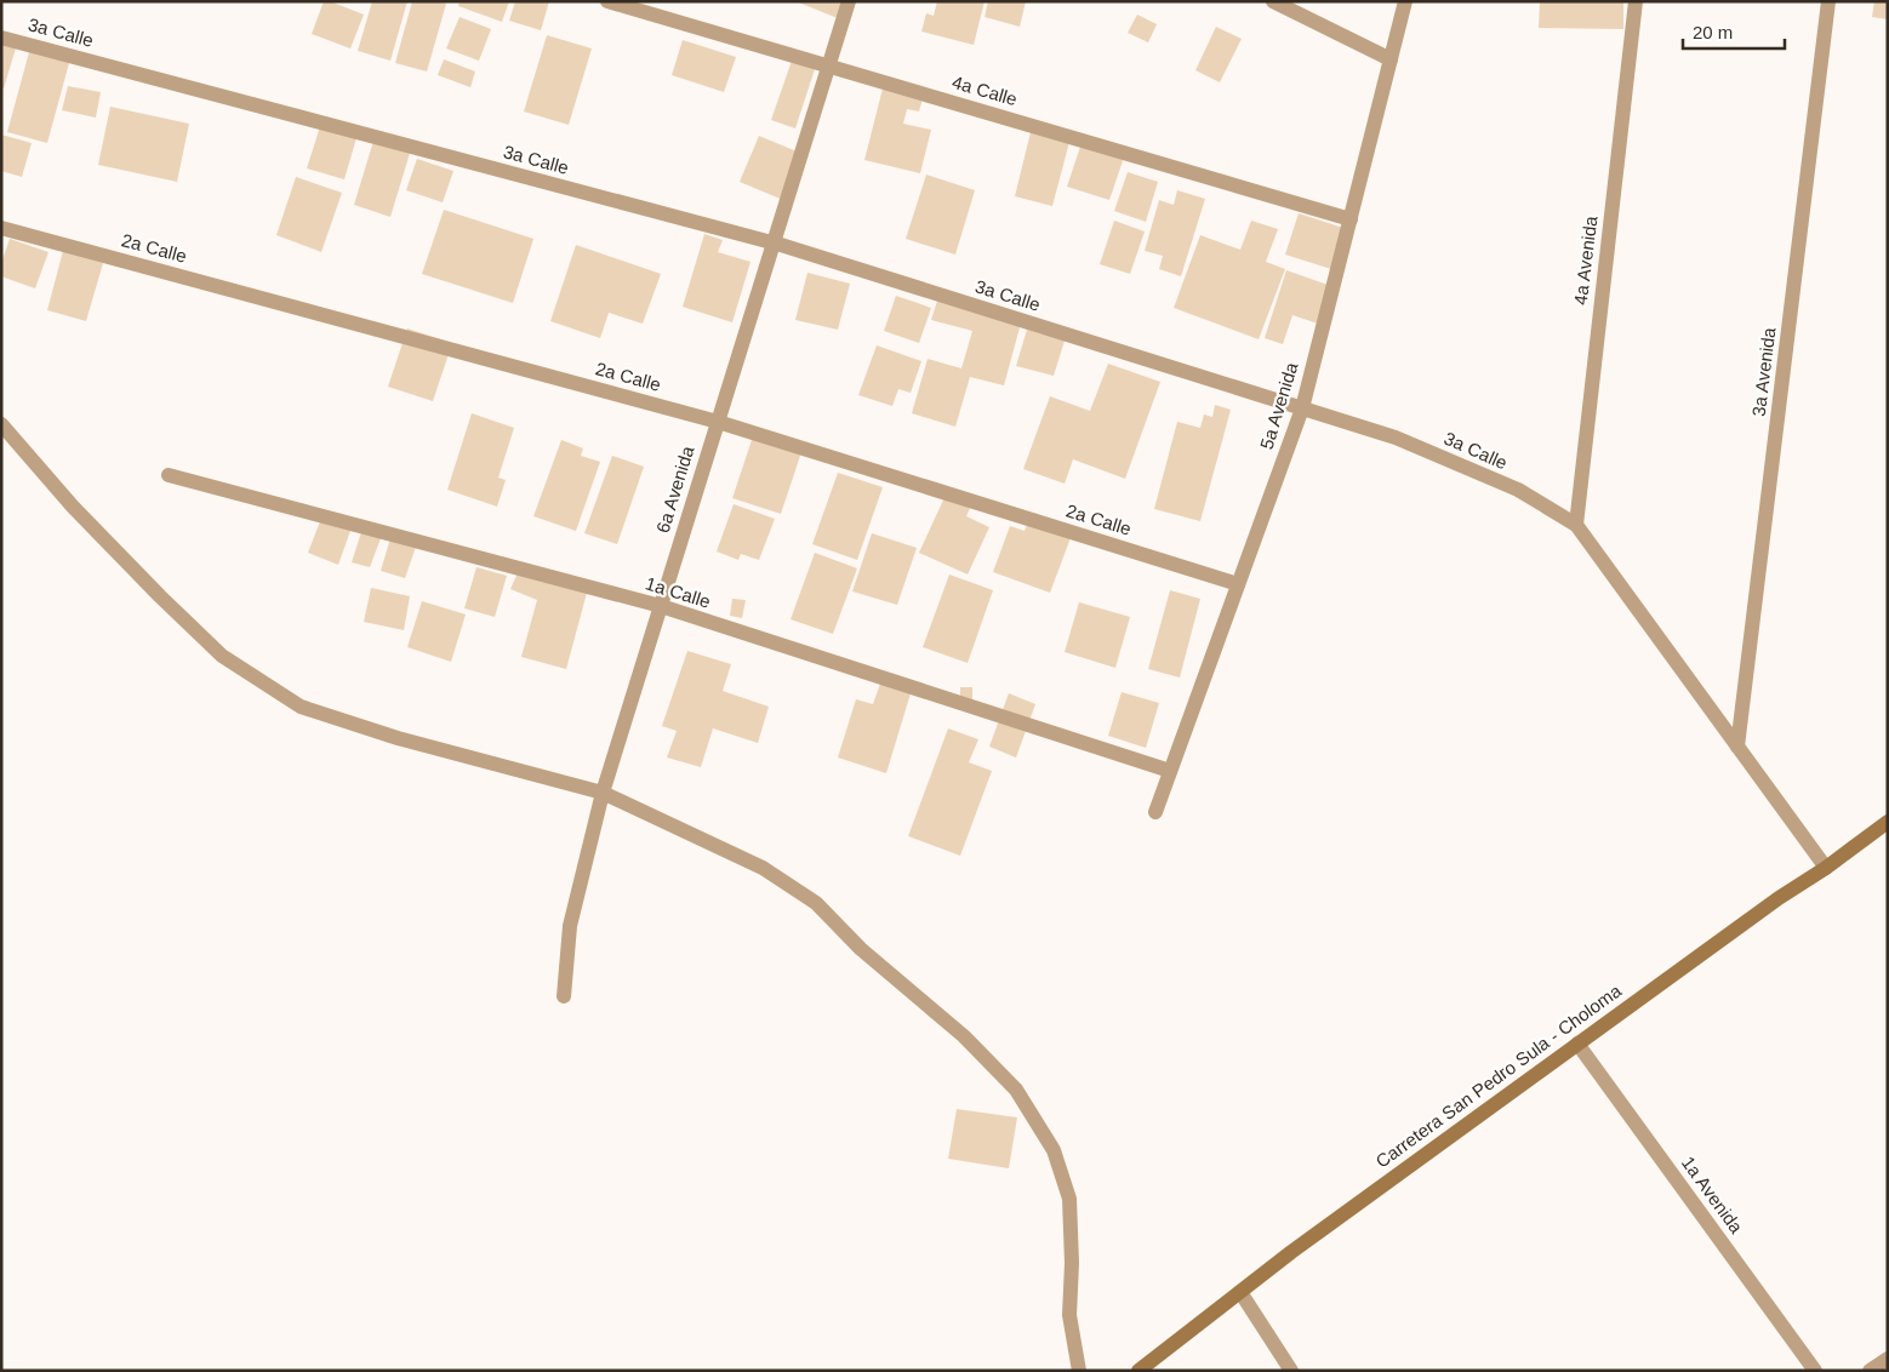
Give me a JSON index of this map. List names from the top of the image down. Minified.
{"streets":{"main road":["Carretera San Pedro Sula - Choloma"],"street":["3a Calle","4a Calle","2a Calle","4a Avenida","3a Avenida","5a Avenida","6a Avenida","1a Calle","1a Avenida"]},"crossings":[["3a Calle","4a Avenida"],["3a Calle","3a Avenida"],["3a Calle","5a Avenida"],["3a Calle","6a Avenida"],["3a Calle","Carretera San Pedro Sula - Choloma"],["4a Calle","5a Avenida"],["4a Calle","6a Avenida"],["2a Calle","5a Avenida"],["2a Calle","6a Avenida"],["5a Avenida","1a Calle"],["6a Avenida","1a Calle"],["Carretera San Pedro Sula - Choloma","1a Avenida"]],"scale_bar":"20 m"}
